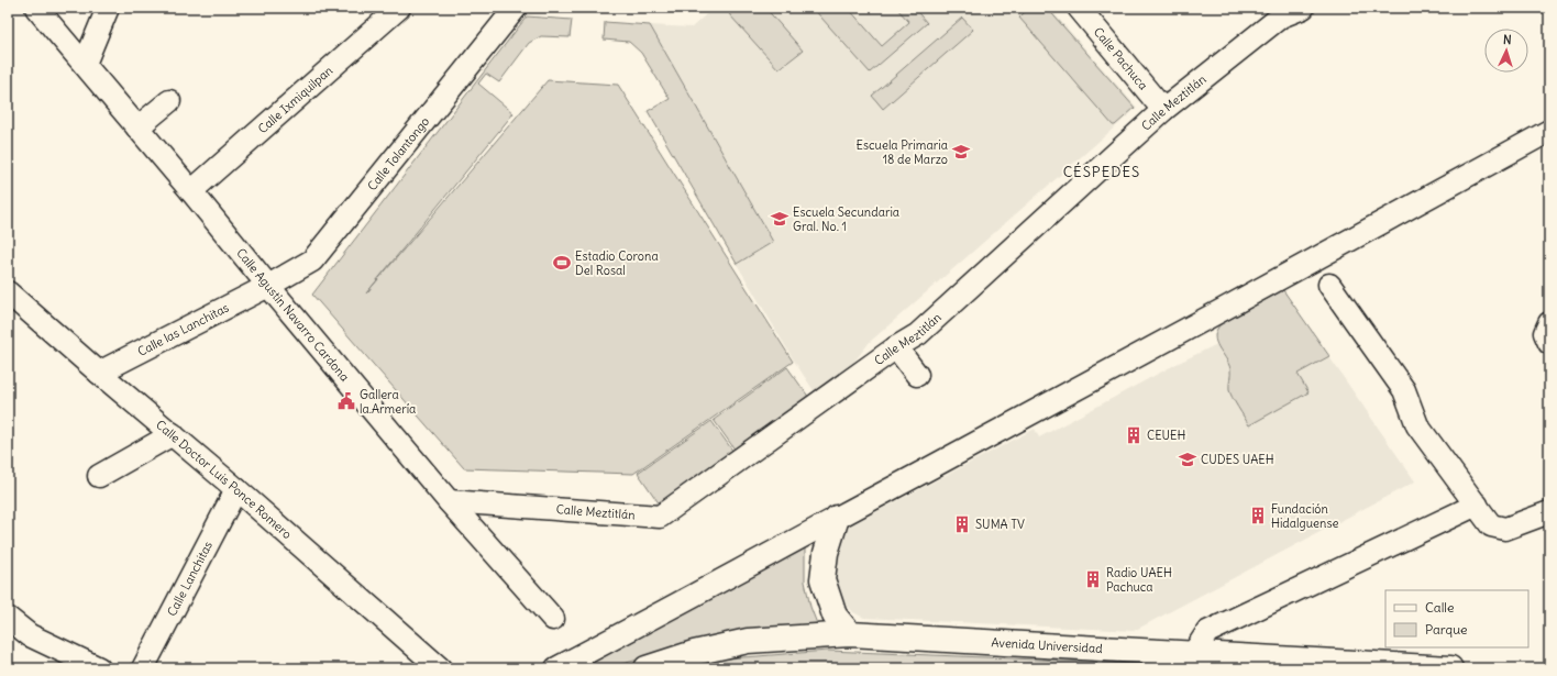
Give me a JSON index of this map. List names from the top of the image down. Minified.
{"streets":{"main road":["Avenida Universidad"],"street":["Calle Pachuca","Calle Ixmiquilpan","Calle Meztitlán","Calle Tolantongo","Calle Agustín Navarro Cardona","Calle las Lanchitas","Calle Doctor Luis Ponce Romero","Calle Lanchitas"]},"crossings":[["Calle Pachuca","Calle Meztitlán"],["Calle Ixmiquilpan","Calle Agustín Navarro Cardona"],["Calle Meztitlán","Calle Agustín Navarro Cardona"],["Calle Tolantongo","Calle Agustín Navarro Cardona"],["Calle Tolantongo","Calle las Lanchitas"],["Calle Agustín Navarro Cardona","Calle las Lanchitas"],["Calle las Lanchitas","Calle Doctor Luis Ponce Romero"],["Calle Doctor Luis Ponce Romero","Calle Lanchitas"]],"districts":["CÉSPEDES"],"places":{"school or university":["Escuela Primaria 18 de Marzo","Escuela Secundaria Gral. No. 1","CUDES UAEH"],"sports":["Estadio Corona Del Rosal"],"public building":["Gallera la.Armería"],"building":["CEUEH","Fundación Hidalguense","SUMA TV","Radio UAEH Pachuca"]},"legend":["Calle","Parque"],"north":"top"}
